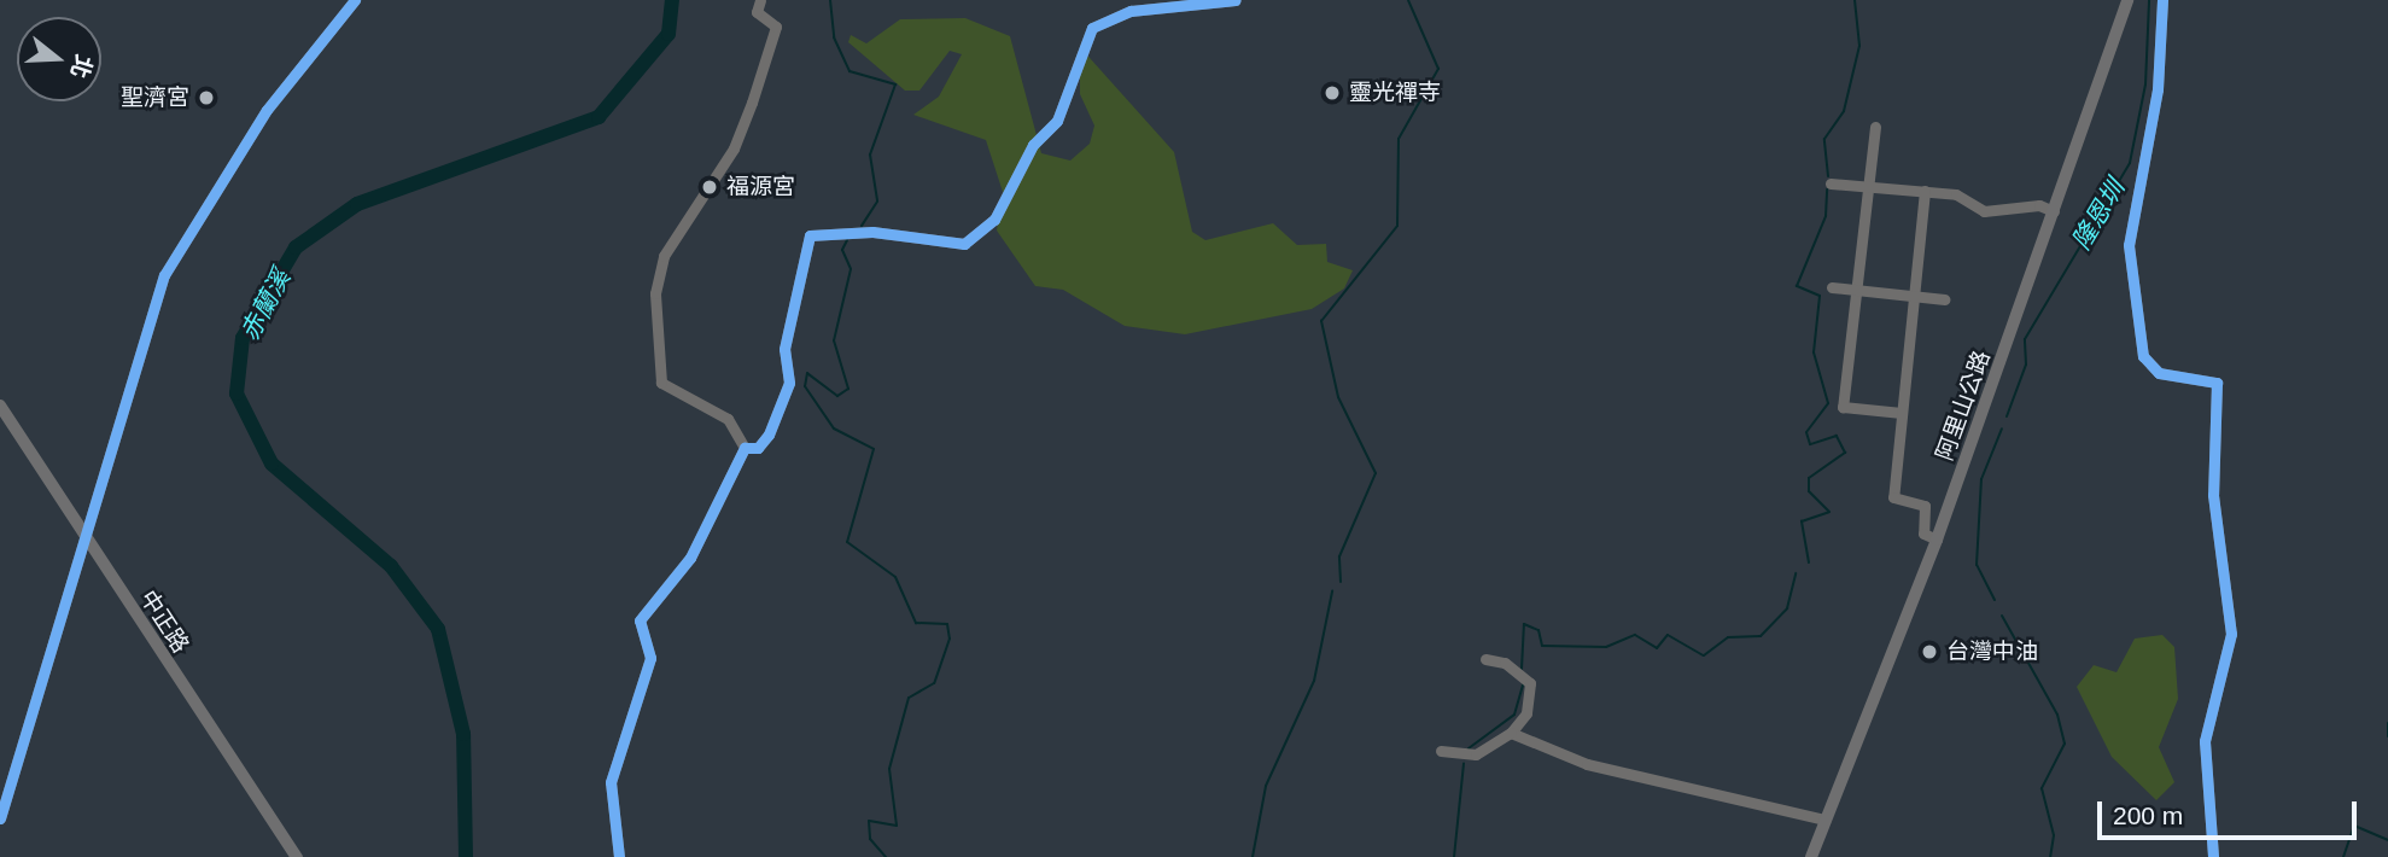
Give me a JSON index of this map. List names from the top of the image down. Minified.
{"streets":{"main road":["阿里山公路","中正路"]},"water":["隆恩圳","赤蘭溪"],"places":["靈光禪寺","聖濟宮","福源宮","台灣中油"],"scale_bar":"200 m","north":"right"}
